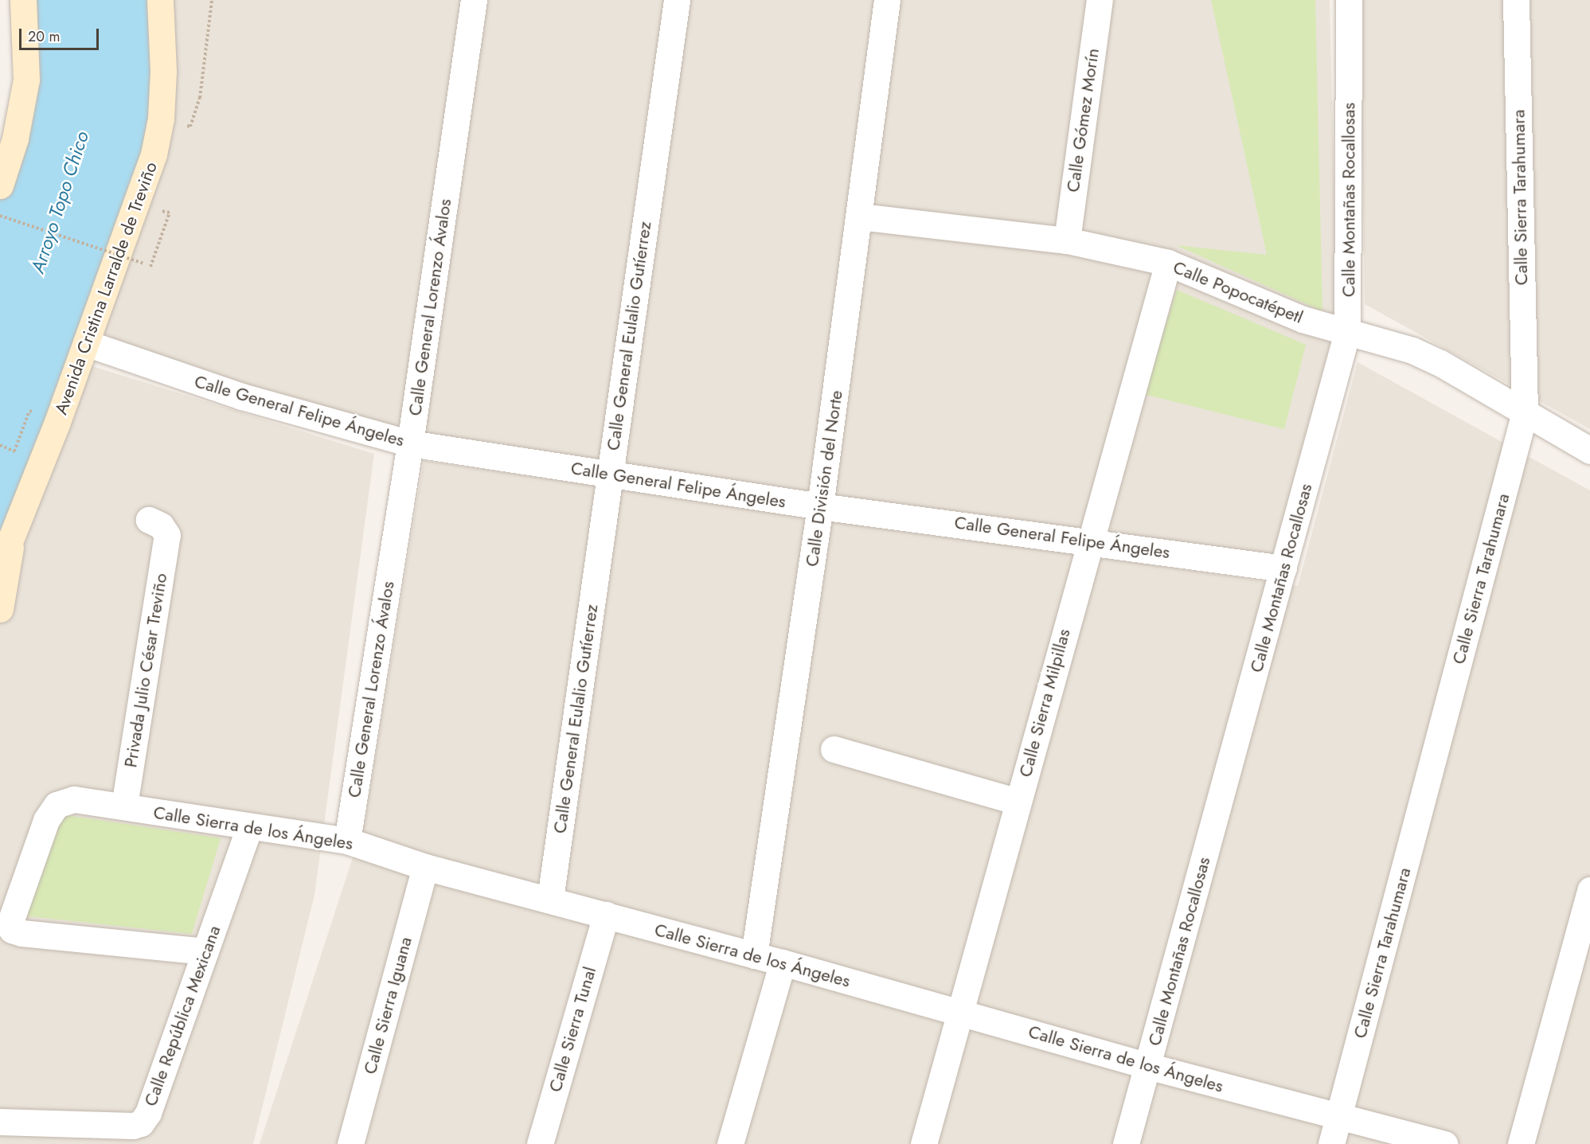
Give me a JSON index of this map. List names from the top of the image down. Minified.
{"streets":{"main road":["Avenida Cristina Larralde de Treviño"],"street":["Calle Gómez Morín","Calle Sierra Tarahumara","Calle Montañas Rocallosas","Calle Popocatépetl","Calle General Lorenzo Ávalos","Calle General Eulalio Gutíerrez","Calle General Felipe Ángeles","Calle División del Norte","Privada Julio César Treviño","Calle Sierra Milpillas","Calle Sierra de los Ángeles","Calle Sierra Iguana","Calle República Mexicana","Calle Sierra Tunal"]},"crossings":[["Calle Gómez Morín","Calle Popocatépetl"],["Calle Sierra Tarahumara","Calle Popocatépetl"],["Calle Sierra Tarahumara","Calle Sierra de los Ángeles"],["Calle Montañas Rocallosas","Calle Popocatépetl"],["Calle Montañas Rocallosas","Calle General Felipe Ángeles"],["Calle Montañas Rocallosas","Calle Sierra de los Ángeles"],["Avenida Cristina Larralde de Treviño","Calle General Felipe Ángeles"],["Calle Popocatépetl","Calle División del Norte"],["Calle Popocatépetl","Calle Sierra Milpillas"],["Calle General Lorenzo Ávalos","Calle General Felipe Ángeles"],["Calle General Lorenzo Ávalos","Calle Sierra de los Ángeles"],["Calle General Eulalio Gutíerrez","Calle General Felipe Ángeles"],["Calle General Eulalio Gutíerrez","Calle Sierra de los Ángeles"],["Calle General Felipe Ángeles","Calle División del Norte"],["Calle General Felipe Ángeles","Calle Sierra Milpillas"],["Calle División del Norte","Calle Sierra de los Ángeles"],["Privada Julio César Treviño","Calle Sierra de los Ángeles"],["Calle Sierra Milpillas","Calle Sierra de los Ángeles"],["Calle Sierra de los Ángeles","Calle Sierra Iguana"],["Calle Sierra de los Ángeles","Calle República Mexicana"],["Calle Sierra de los Ángeles","Calle Sierra Tunal"]],"water":["Arroyo Topo Chico"],"scale_bar":"20 m"}
